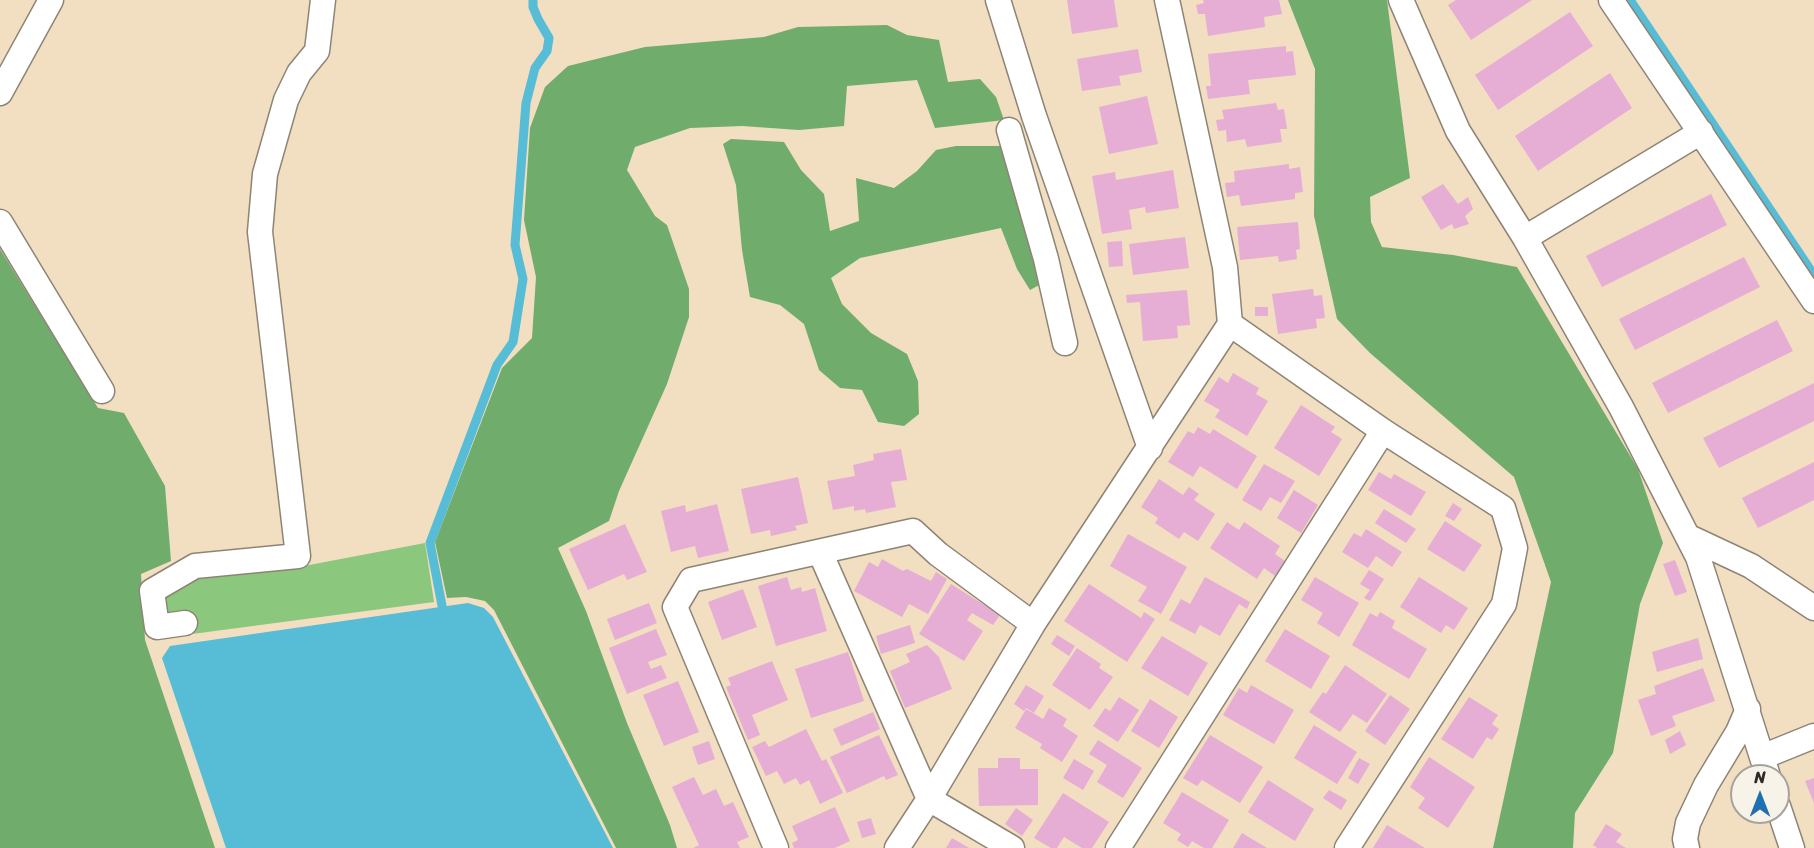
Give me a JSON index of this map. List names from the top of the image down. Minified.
{"north":"top"}
